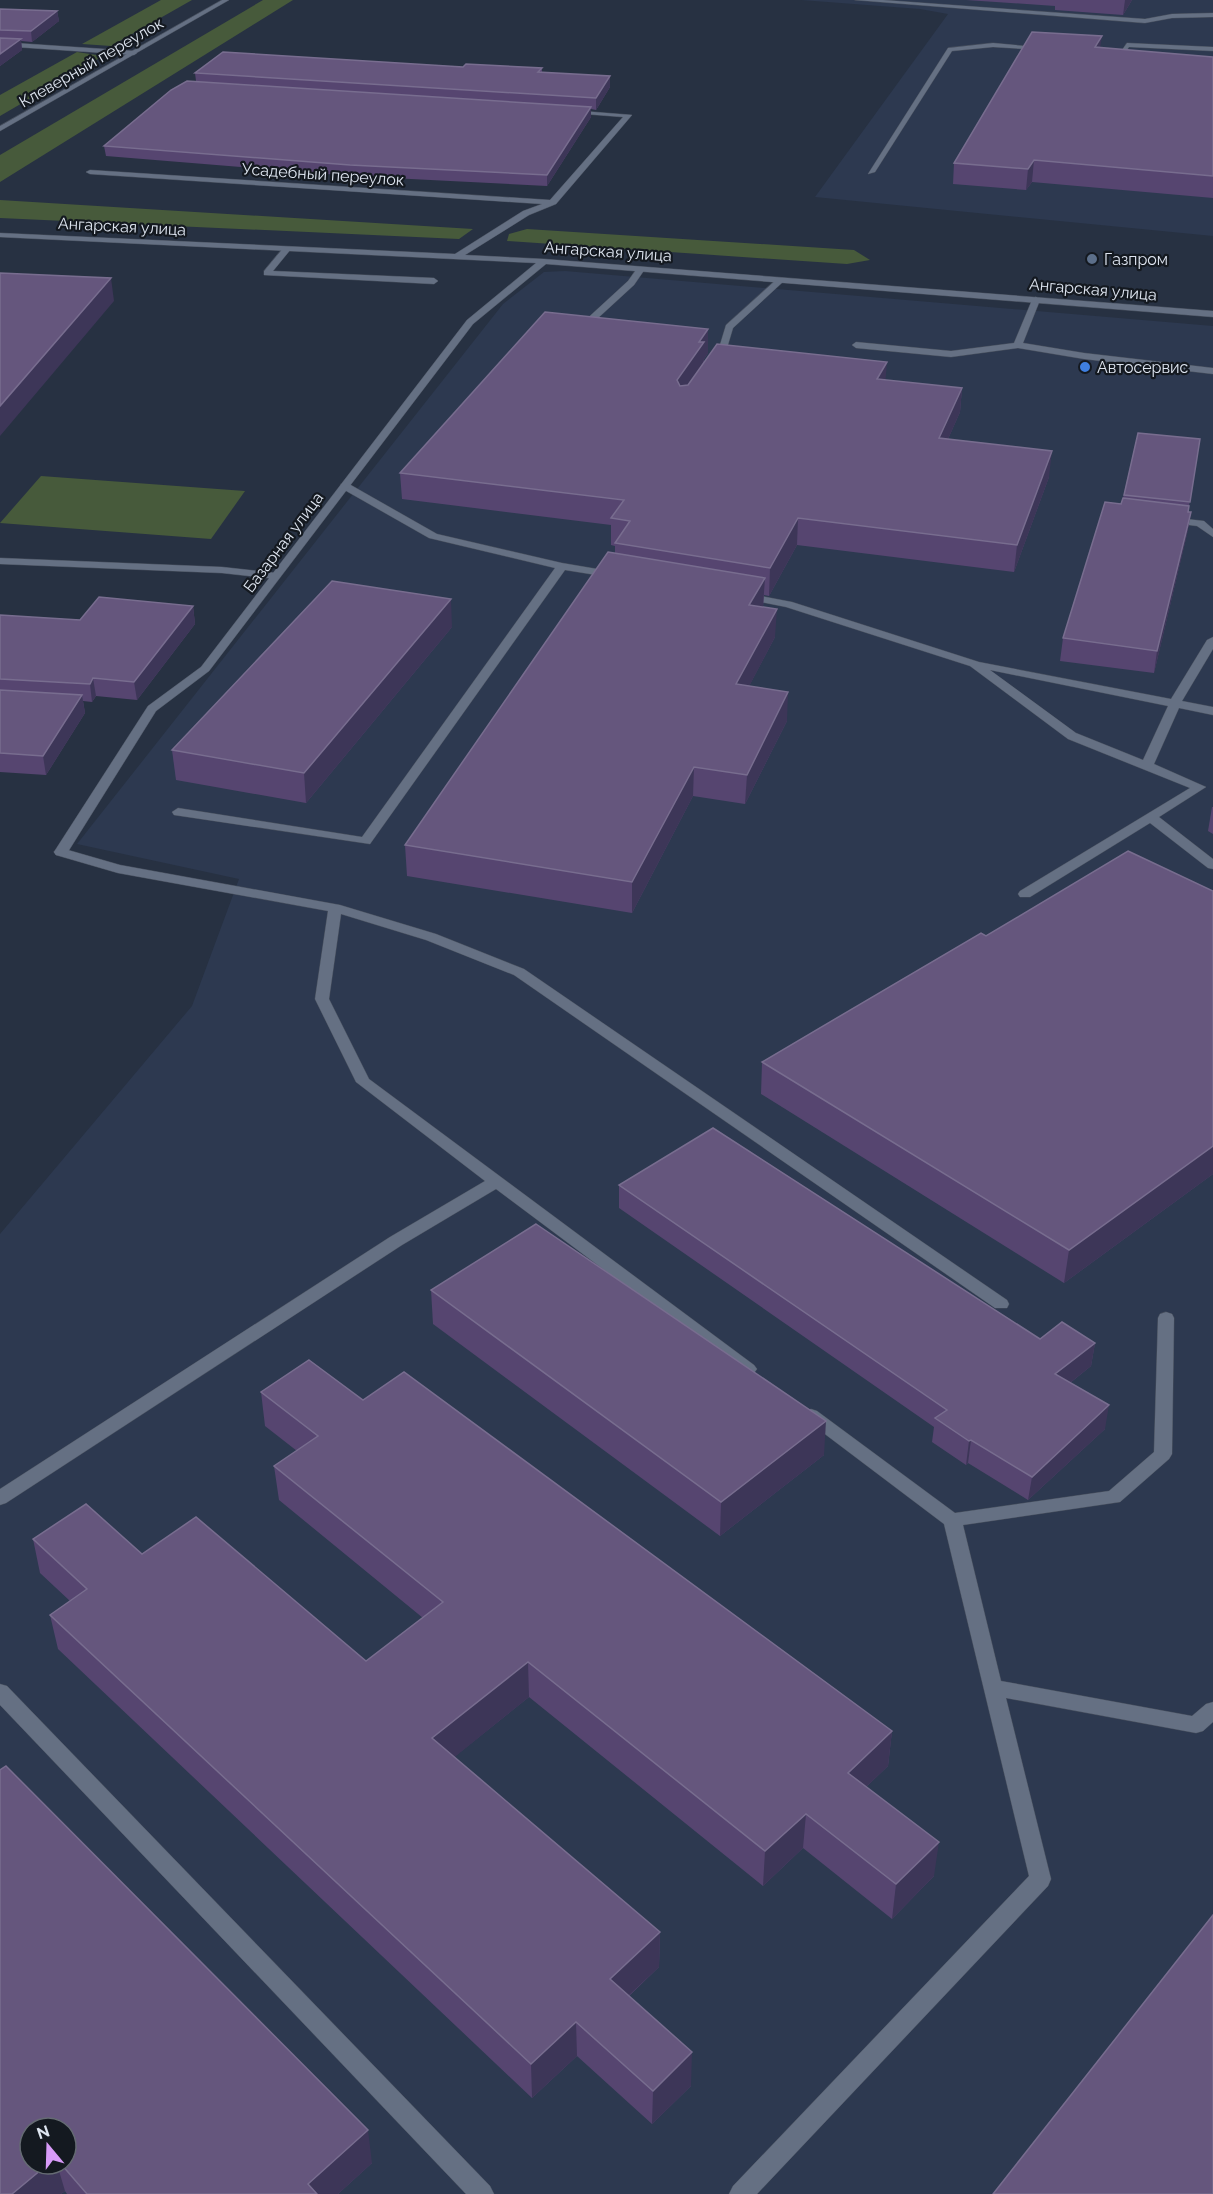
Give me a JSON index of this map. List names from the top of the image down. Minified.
{"streets":{"street":["Клеверный переулок","Усадебный переулок","Ангарская улица","Базарная улица"]},"crossings":[["Ангарская улица","Базарная улица"]],"places":["Газпром","Автосервис"],"north":"top"}
